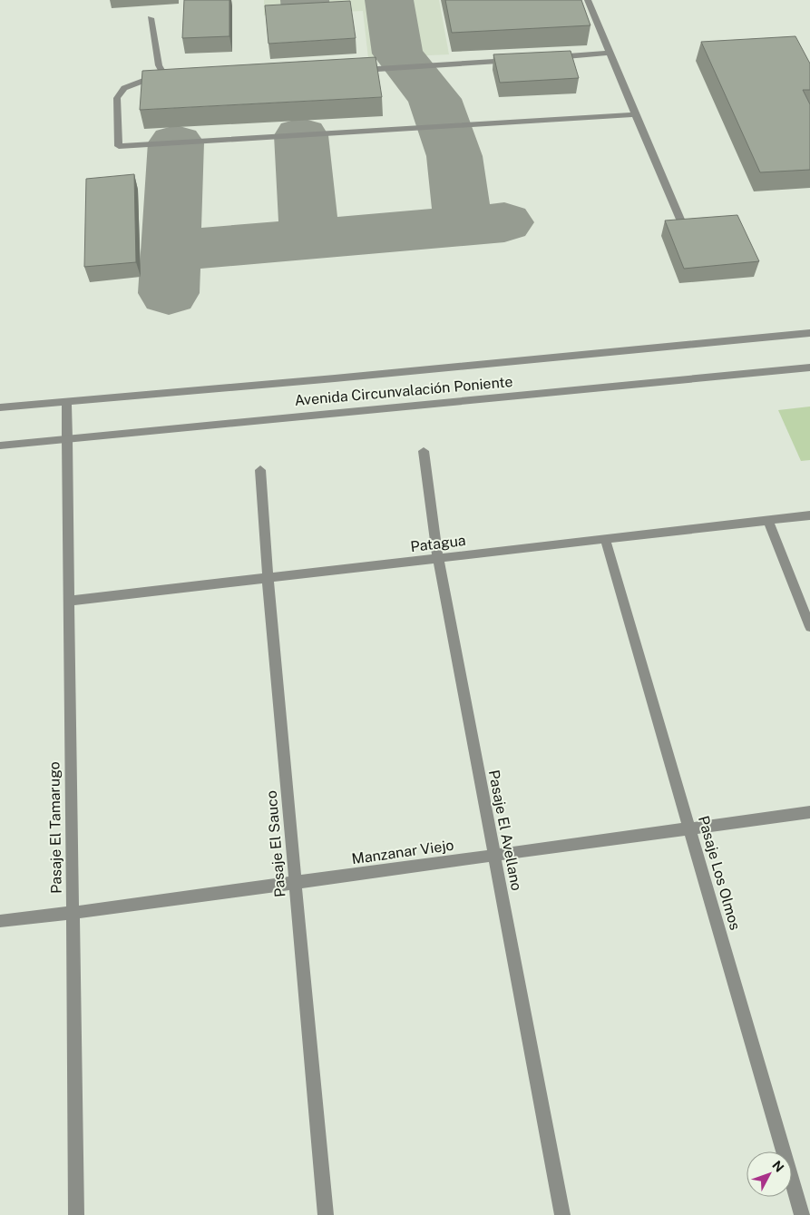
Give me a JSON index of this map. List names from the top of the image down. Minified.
{"streets":{"street":["Avenida Circunvalación Poniente","Patagua","Pasaje El Tamarugo","Pasaje El Avellano","Pasaje El Sauco","Manzanar Viejo","Pasaje Los Olmos"]},"crossings":[["Avenida Circunvalación Poniente","Pasaje El Tamarugo"],["Patagua","Pasaje El Tamarugo"],["Patagua","Pasaje El Avellano"],["Patagua","Pasaje El Sauco"],["Patagua","Pasaje Los Olmos"],["Pasaje El Tamarugo","Manzanar Viejo"],["Pasaje El Avellano","Manzanar Viejo"],["Pasaje El Sauco","Manzanar Viejo"],["Manzanar Viejo","Pasaje Los Olmos"]],"north":"top right"}
